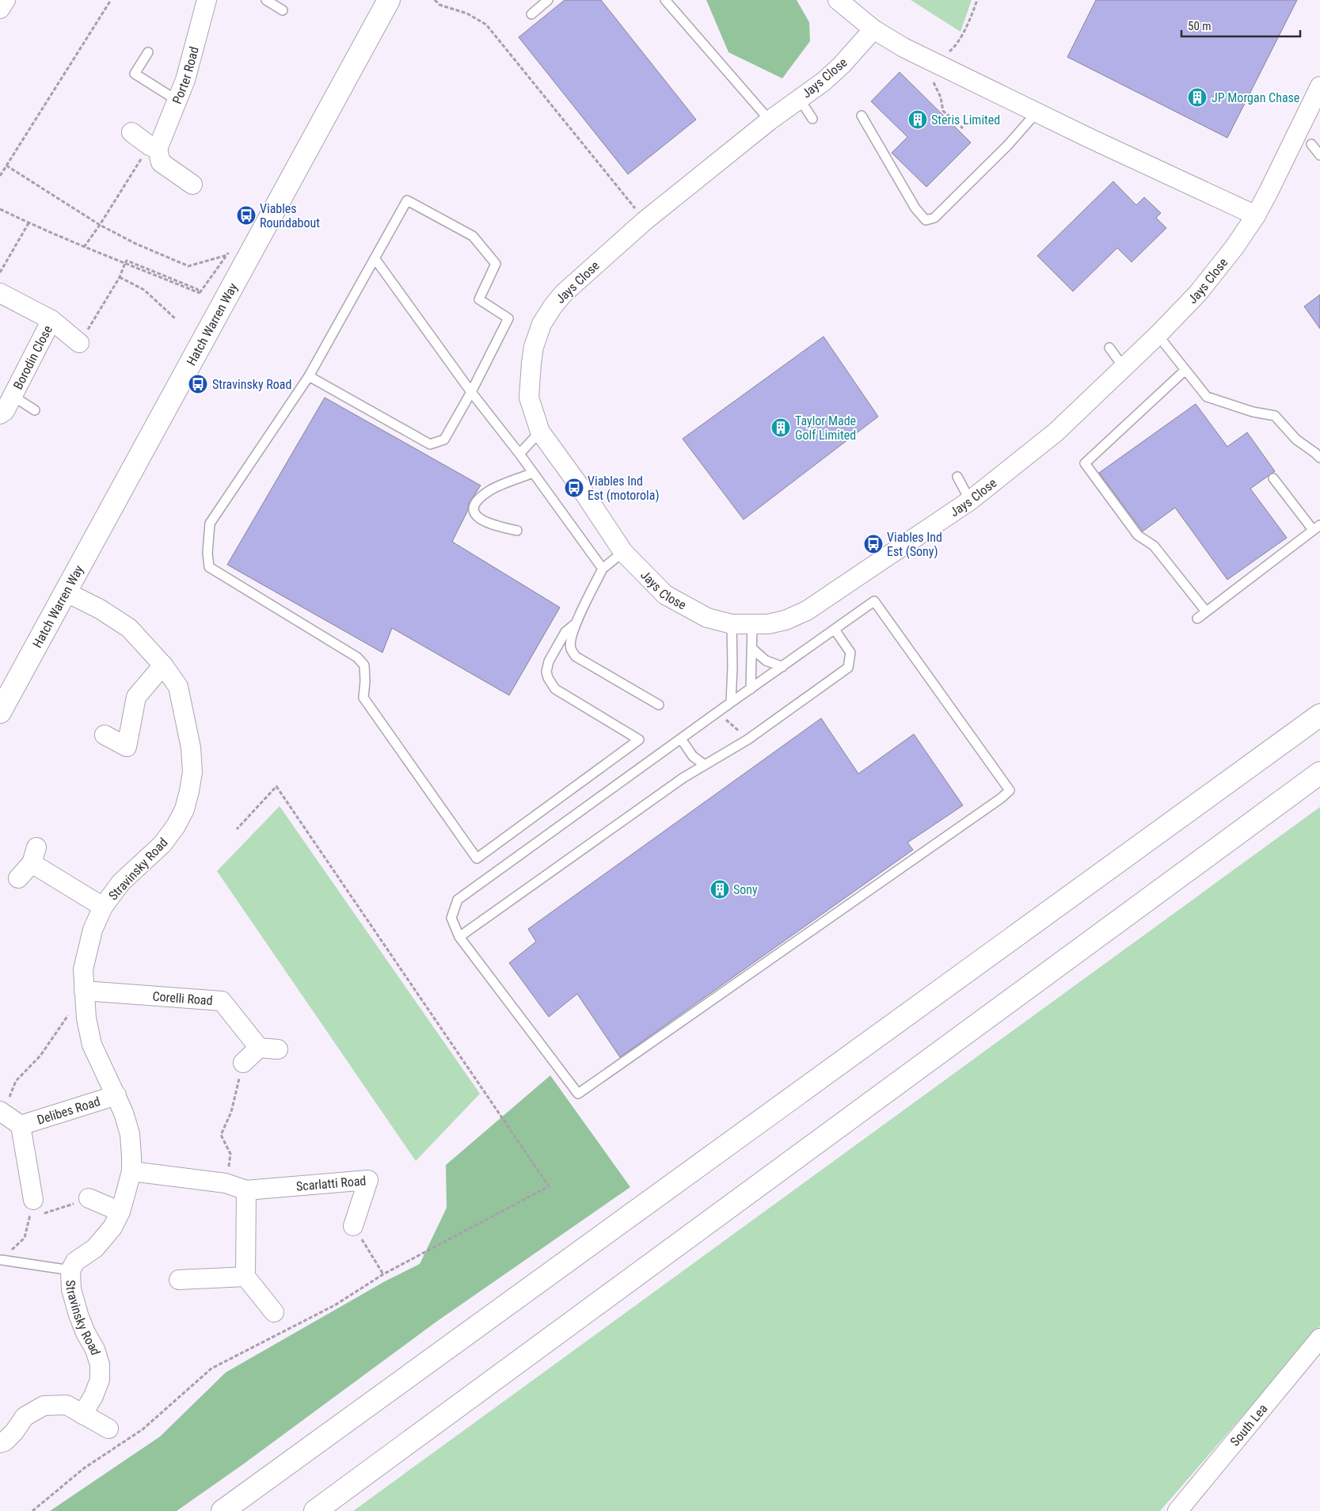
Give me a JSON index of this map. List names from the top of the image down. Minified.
{"streets":{"main road":["Hatch Warren Way"],"street":["Porter Road","Jays Close","Borodin Close","Stravinsky Road","Corelli Road","Delibes Road","Scarlatti Road","South Lea"]},"crossings":[["Hatch Warren Way","Stravinsky Road"],["Stravinsky Road","Corelli Road"],["Stravinsky Road","Delibes Road"],["Stravinsky Road","Scarlatti Road"]],"places":{"building":["JP Morgan Chase","Steris Limited","Taylor Made Golf Limited","Sony"],"bus stop":["Viables Roundabout","Stravinsky Road","Viables Ind Est (motorola)","Viables Ind Est (Sony)"]},"scale_bar":"50 m"}
